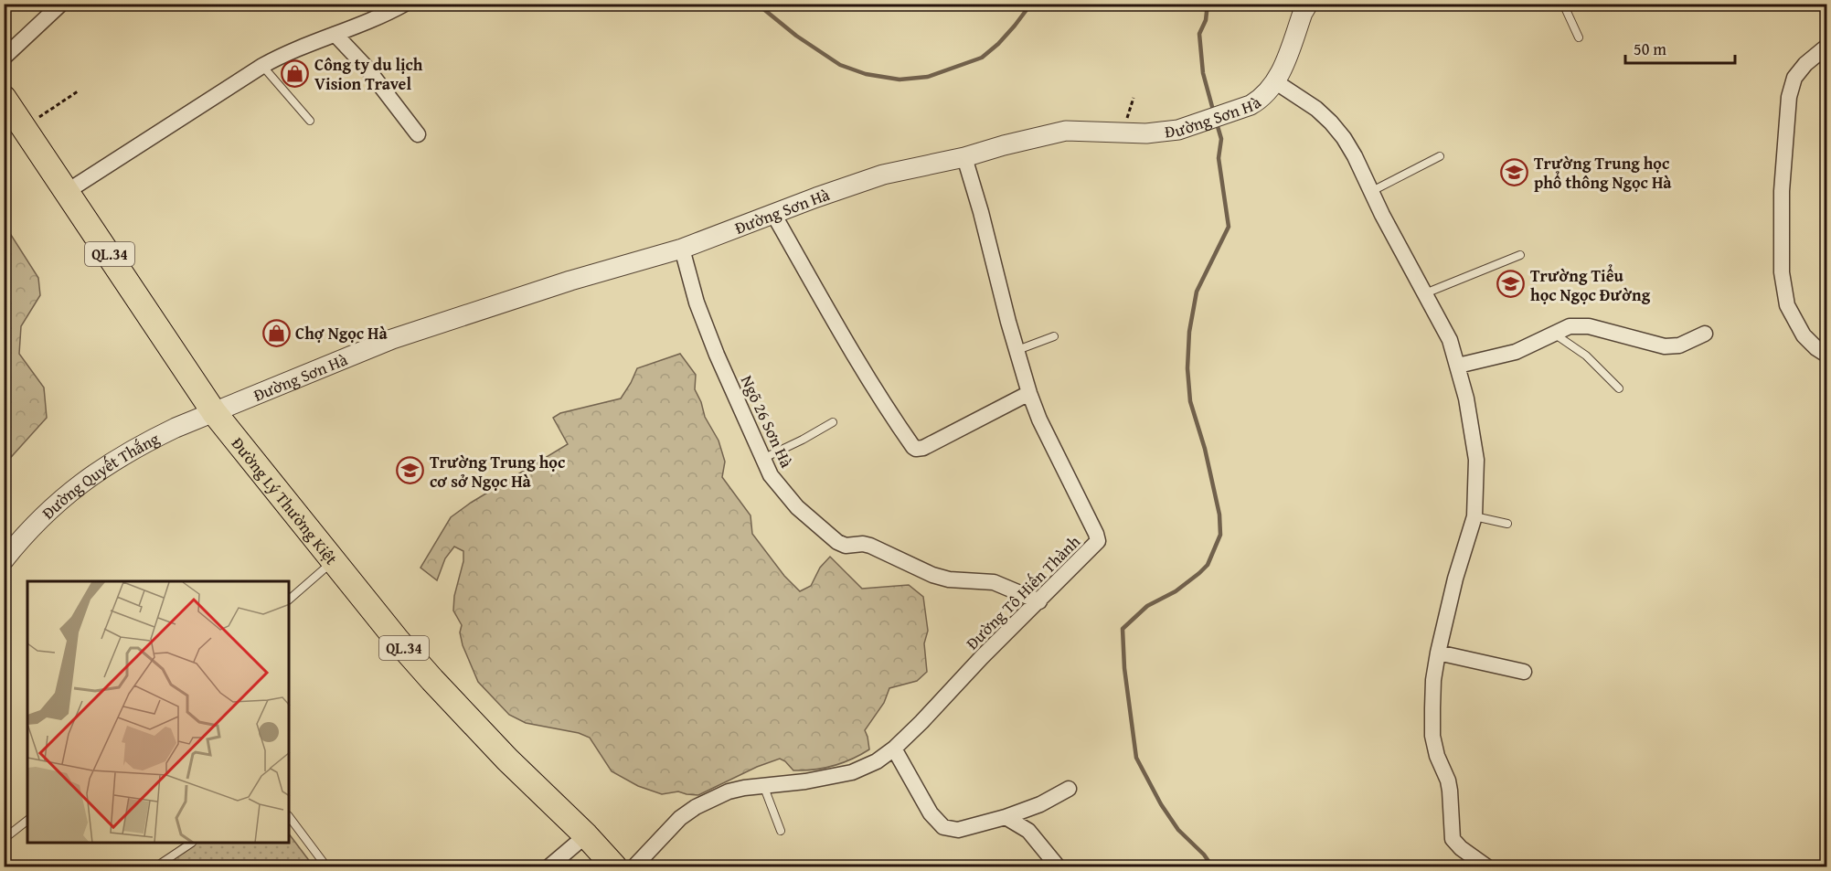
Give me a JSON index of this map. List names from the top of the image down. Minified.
{"streets":{"highway":["QL.34","Đường Lý Thường Kiệt"],"street":["Đường Sơn Hà","Ngõ 26 Sơn Hà","Đường Quyết Thắng","Đường Tô Hiến Thành"]},"crossings":[["Đường Sơn Hà","Ngõ 26 Sơn Hà"],["Đường Sơn Hà","Đường Quyết Thắng"],["Đường Sơn Hà","Đường Lý Thường Kiệt"],["Đường Sơn Hà","Đường Tô Hiến Thành"],["Ngõ 26 Sơn Hà","Đường Tô Hiến Thành"],["Đường Quyết Thắng","Đường Lý Thường Kiệt"]],"places":{"shop":["Công ty du lịch Vision Travel","Chợ Ngọc Hà"],"school or university":["Trường Trung học phổ thông Ngọc Hà","Trường Tiểu học Ngọc Đường","Trường Trung học cơ sở Ngọc Hà"]},"scale_bar":"50 m"}
